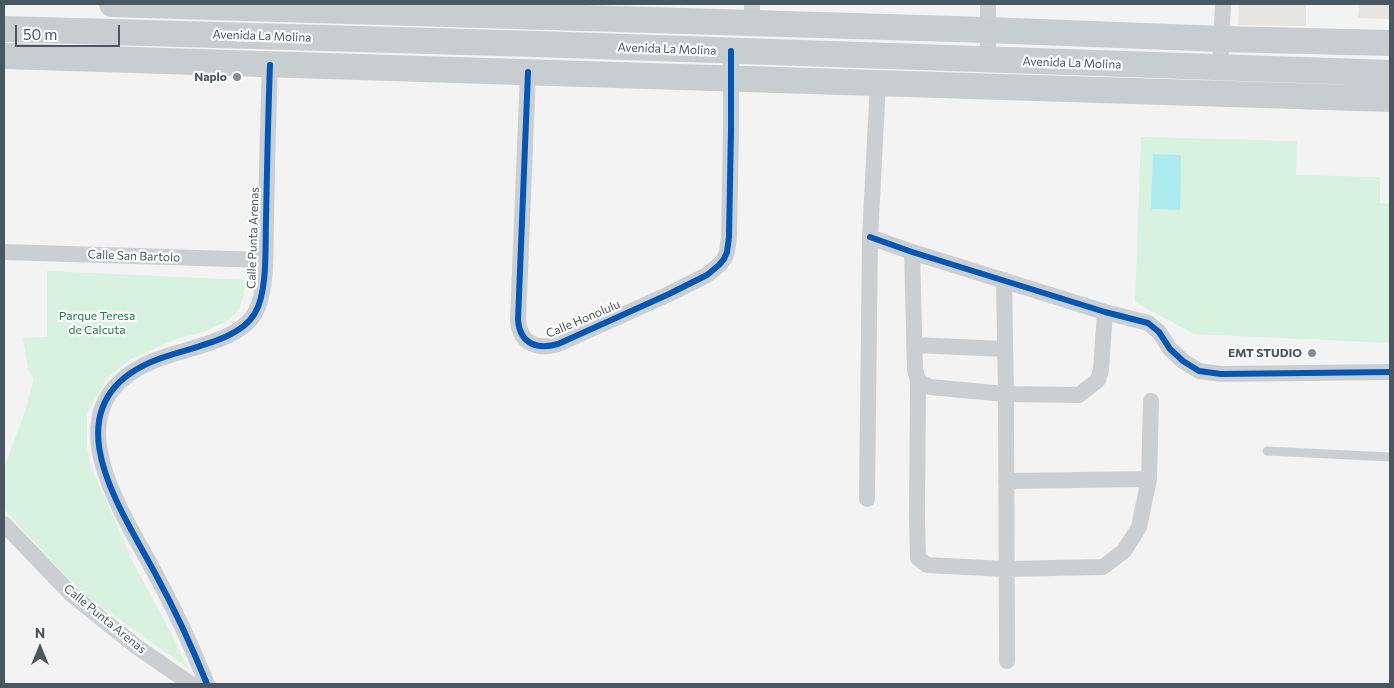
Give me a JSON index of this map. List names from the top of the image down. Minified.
{"streets":{"main road":["Avenida La Molina"],"street":["Calle Punta Arenas","Calle San Bartolo","Calle Honolulu"]},"crossings":[["Avenida La Molina","Calle Honolulu"],["Calle Punta Arenas","Calle San Bartolo"]],"parks":["Parque Teresa de Calcuta"],"places":["Naplo","EMT STUDIO"],"scale_bar":"50 m","north":"top"}
